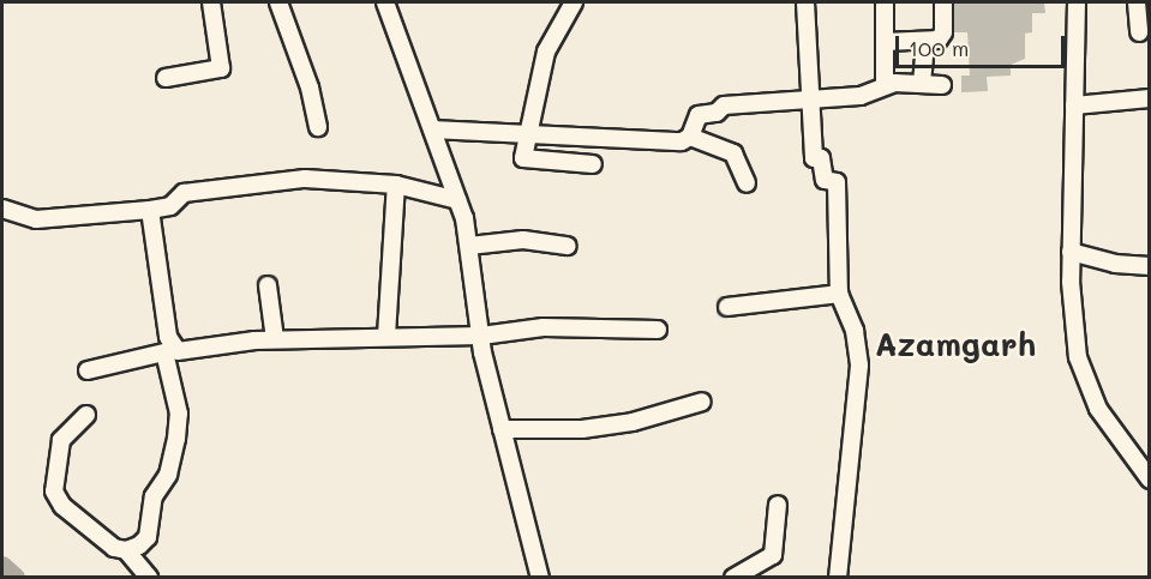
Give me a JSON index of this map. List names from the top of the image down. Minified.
{"districts":["Azamgarh"],"scale_bar":"100 m"}
